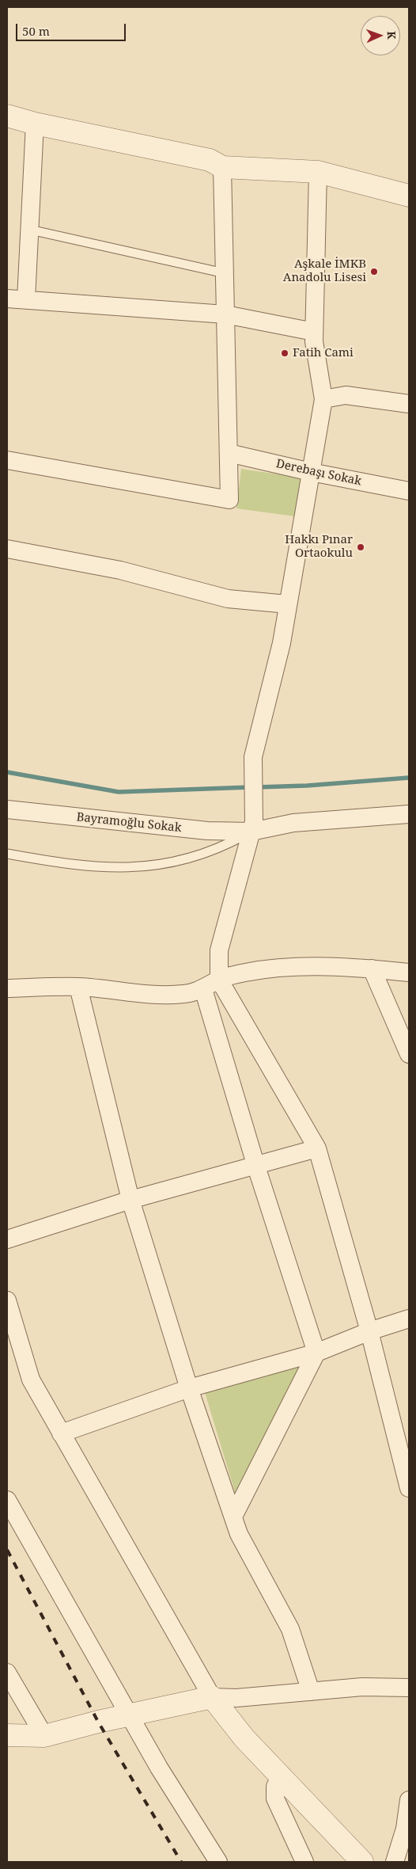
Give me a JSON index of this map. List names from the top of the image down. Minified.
{"streets":{"street":["Derebaşı Sokak","Bayramoğlu Sokak"]},"places":["Aşkale İMKB Anadolu Lisesi","Fatih Cami","Hakkı Pınar Ortaokulu"],"scale_bar":"50 m","north":"right"}
